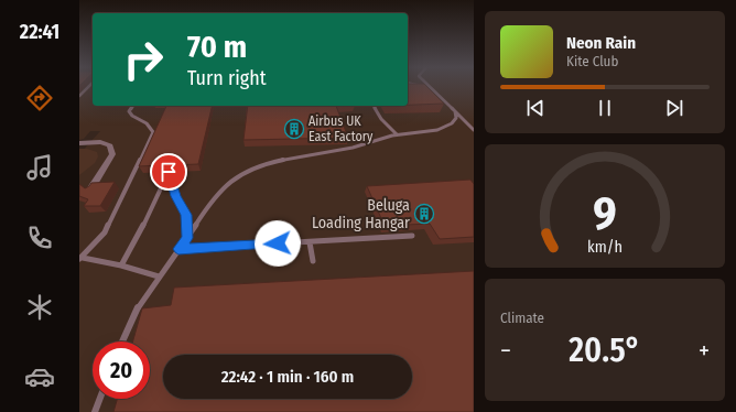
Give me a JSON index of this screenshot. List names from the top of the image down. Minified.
{"places":{"building":["Airbus UK East Factory","Beluga Loading Hangar"]},"page":{"tabs":"22:41","turn":["70 m","Turn right"],"song":["Neon Rain","Kite Club"],"tile":"Climate","heat":["−","20.5°","+"],"limit":"20","trip":"22:42 · 1 min · 160 m","gauge":["9","km/h"]}}
